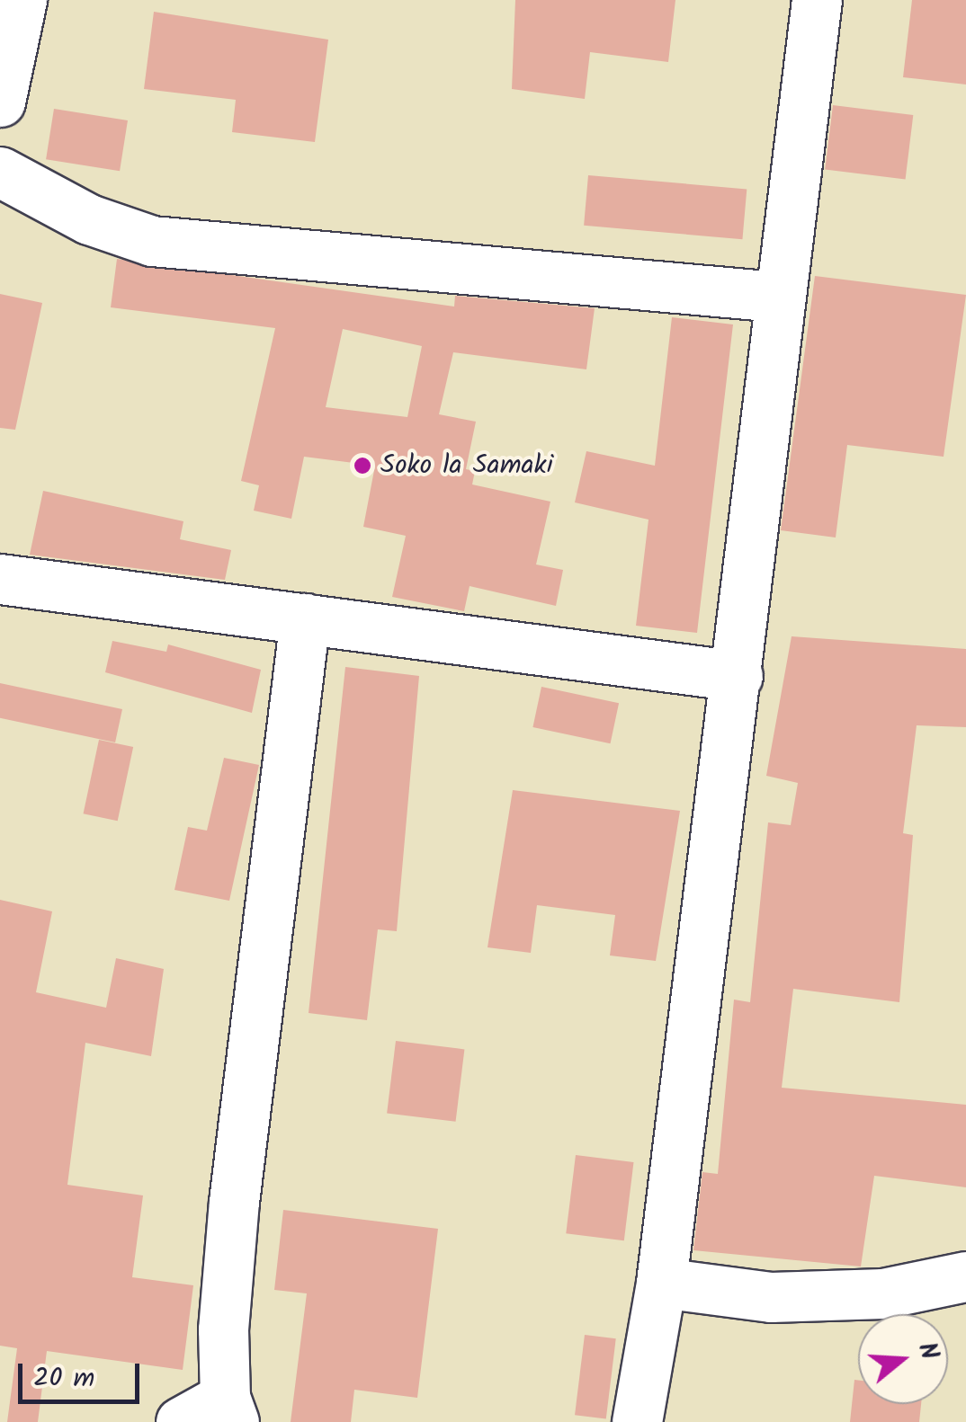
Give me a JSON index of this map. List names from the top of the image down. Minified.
{"places":["Soko la Samaki"],"scale_bar":"20 m","north":"right"}
